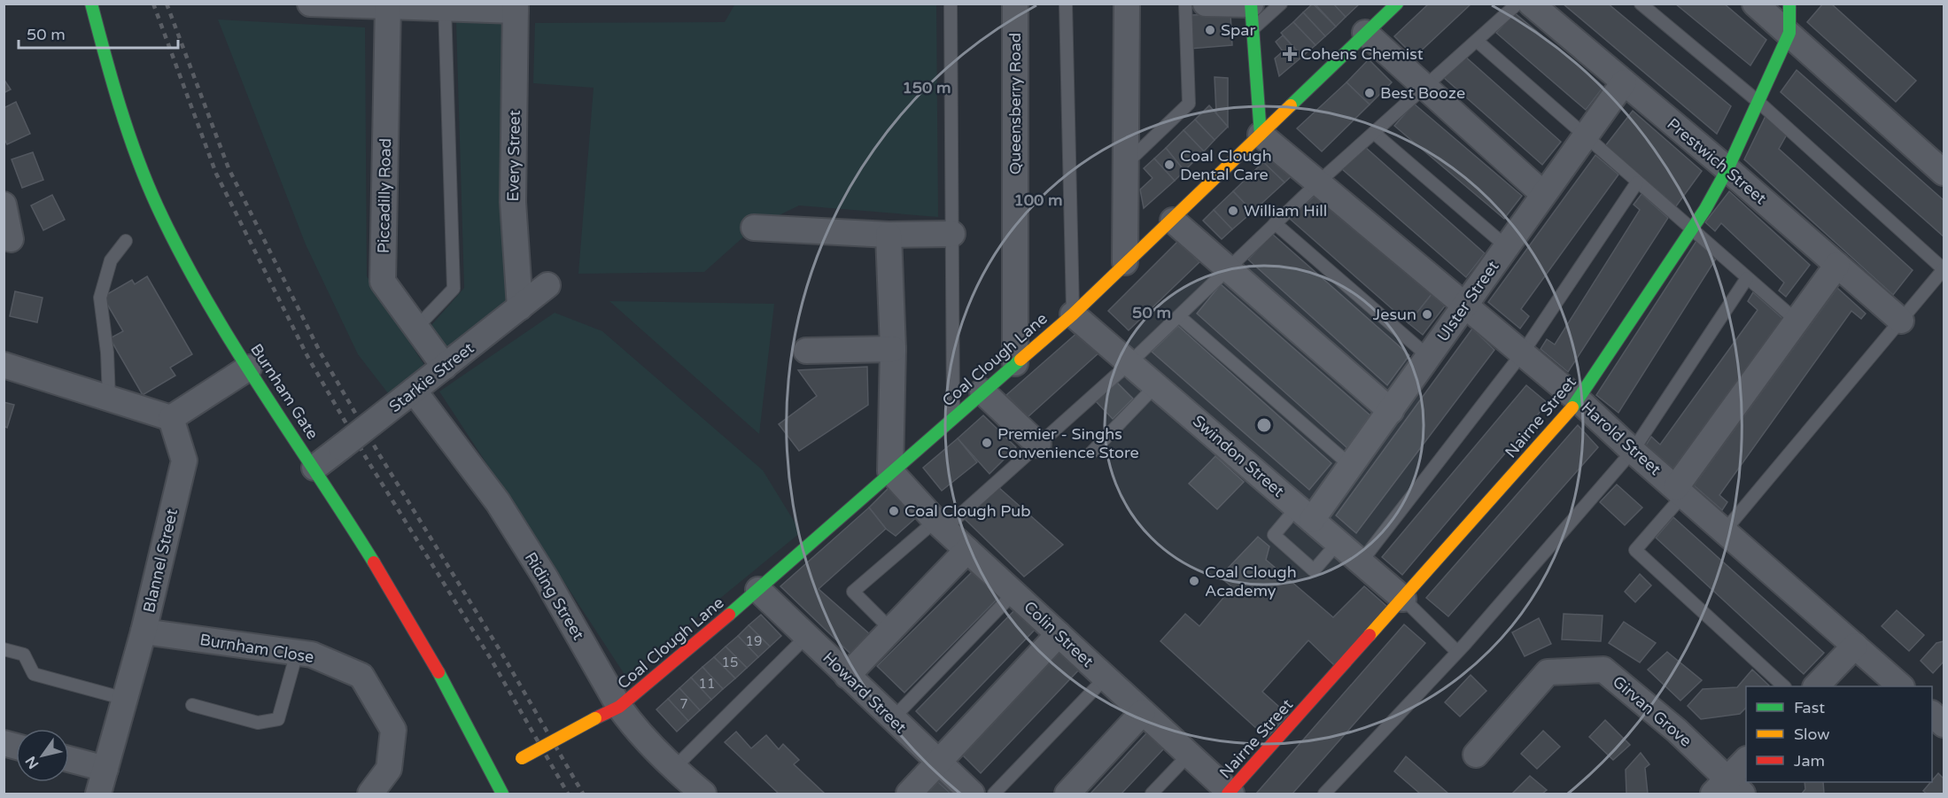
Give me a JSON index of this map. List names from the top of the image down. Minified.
{"streets":{"street":["Queensberry Road","Every Street","Prestwich Street","Piccadilly Road","Ulster Street","Coal Clough Lane","Starkie Street","Burnham Gate","Nairne Street","Harold Street","Swindon Street","Blannel Street","Riding Street","Colin Street","Burnham Close","Howard Street","Girvan Grove"]},"crossings":[["Queensberry Road","Coal Clough Lane"],["Every Street","Starkie Street"],["Prestwich Street","Ulster Street"],["Prestwich Street","Nairne Street"],["Piccadilly Road","Starkie Street"],["Ulster Street","Harold Street"],["Ulster Street","Swindon Street"],["Coal Clough Lane","Burnham Gate"],["Coal Clough Lane","Harold Street"],["Coal Clough Lane","Swindon Street"],["Coal Clough Lane","Riding Street"],["Coal Clough Lane","Colin Street"],["Coal Clough Lane","Howard Street"],["Starkie Street","Burnham Gate"],["Starkie Street","Riding Street"],["Nairne Street","Harold Street"],["Nairne Street","Swindon Street"],["Nairne Street","Colin Street"],["Blannel Street","Burnham Close"]],"places":{"other":["Spar","Best Booze","Coal Clough Dental Care","William Hill","Jesun","Premier - Singhs Convenience Store","Coal Clough Pub","Coal Clough Academy"],"health":["Cohens Chemist"]},"house_numbers":["19","15","11","7"],"legend":["Fast","Slow","Jam"],"scale_bar":"50 m","north":"bottom left","rings":["150 m","100 m","50 m"]}
